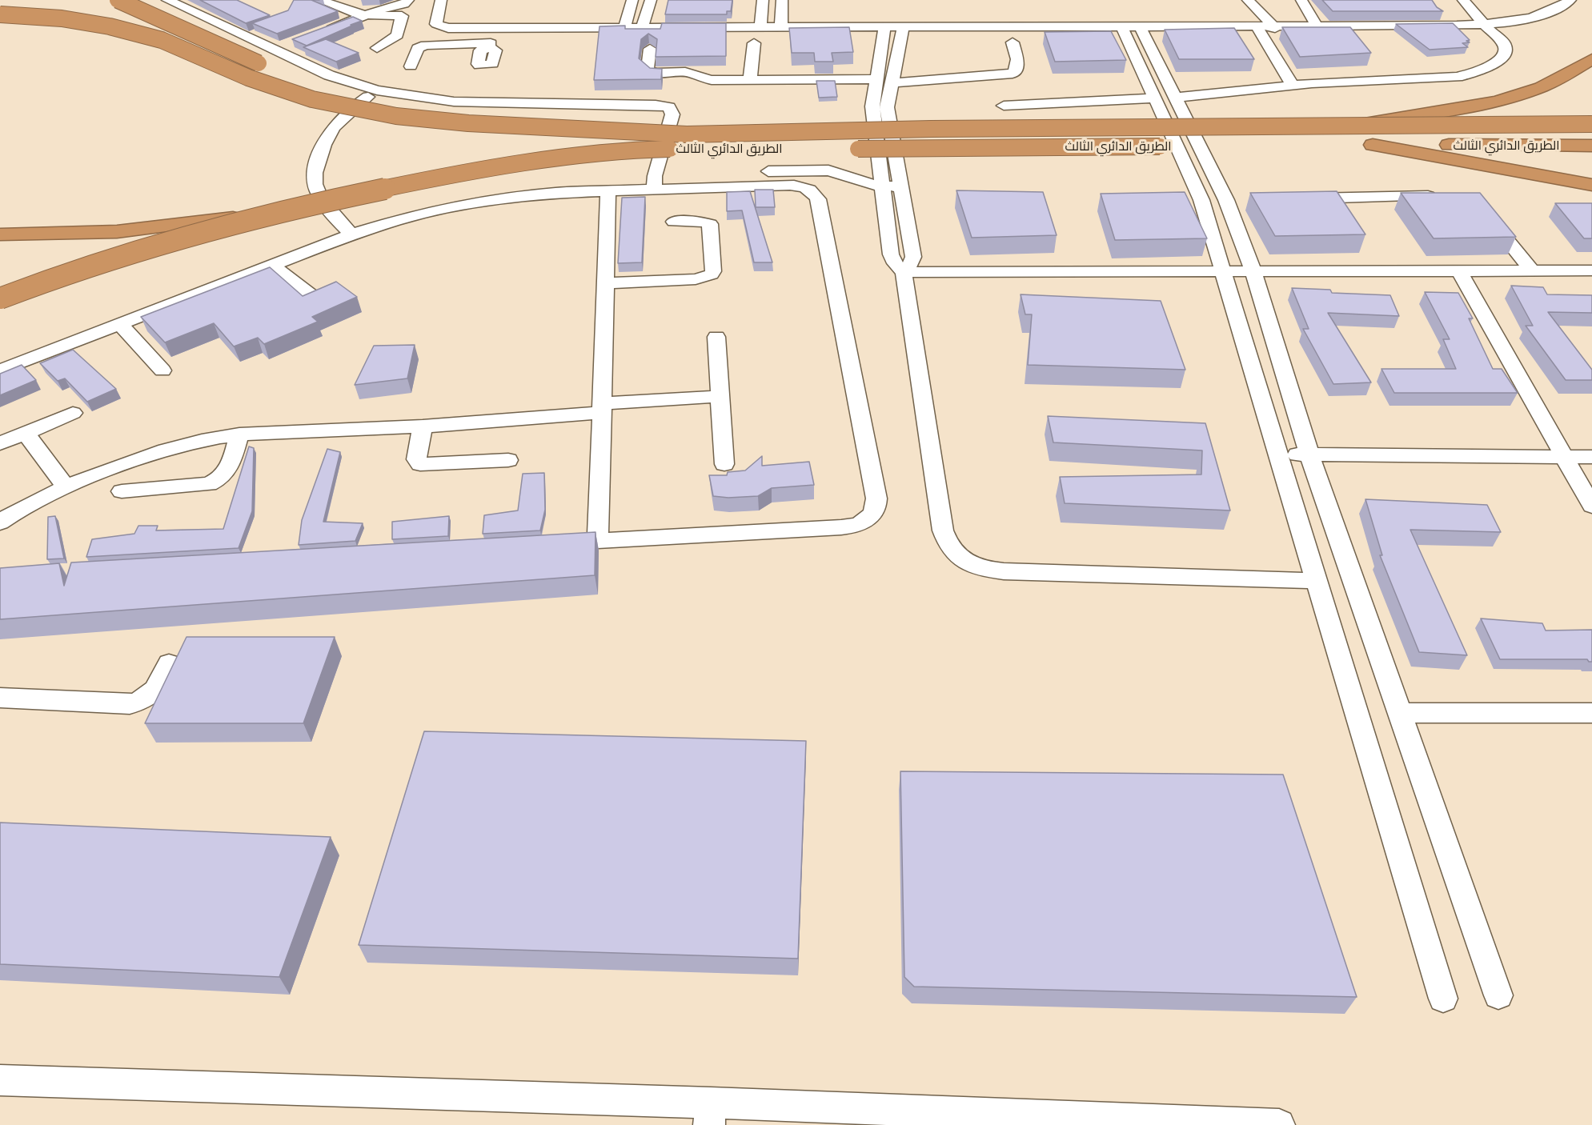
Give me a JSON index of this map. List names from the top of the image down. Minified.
{"streets":{"highway":["الطريق الدائري الثالث"]}}
